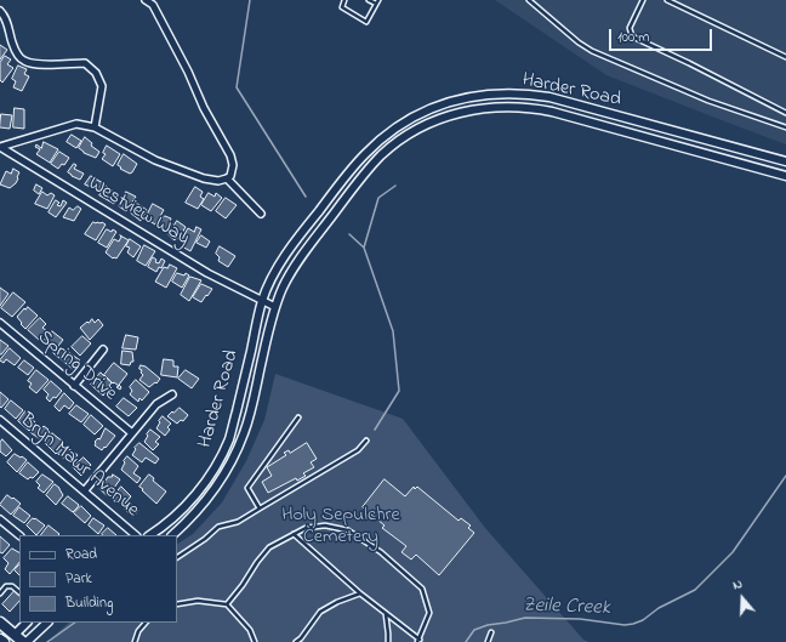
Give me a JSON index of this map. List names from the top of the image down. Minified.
{"streets":{"street":["Harder Road","Westview Way","Spring Drive","Bryn Mawr Avenue"]},"crossings":[["Harder Road","Westview Way"]],"water":["Zeile Creek"],"parks":["Holy Sepulchre Cemetery"],"legend":["Road","Park","Building"],"scale_bar":"100 m","north":"top"}
